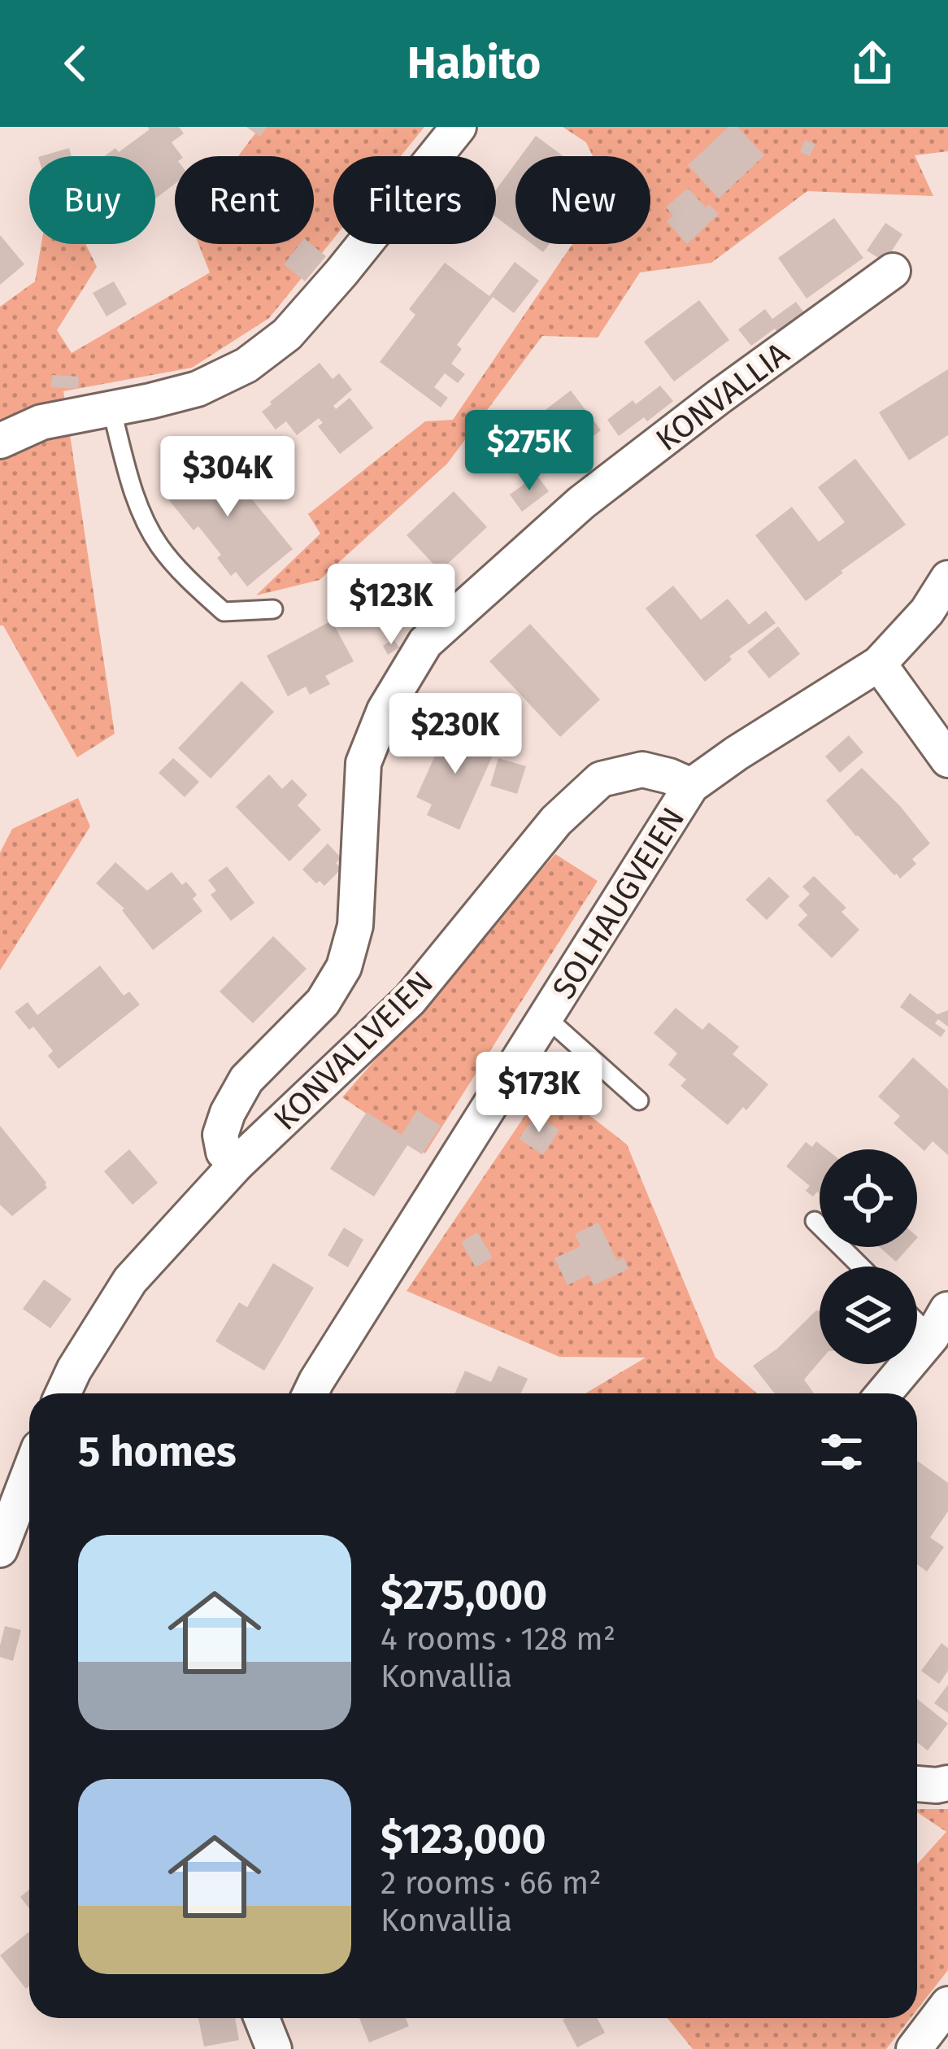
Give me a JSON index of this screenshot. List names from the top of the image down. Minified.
{"streets":{"street":["KONVALLIA","SOLHAUGVEIEN","KONVALLVEIEN"]},"crossings":[["KONVALLIA","KONVALLVEIEN"],["SOLHAUGVEIEN","KONVALLVEIEN"]],"page":{"header":"Habito","chip":["Buy","Rent","Filters","New"],"price":["$275K","$304K","$123K","$230K","$173K"],"heading":"5 homes","list":[{"name":"$275,000","note":"4 rooms · 128 m² · Konvallia"},{"name":"$123,000","note":"2 rooms · 66 m² · Konvallia"}]}}
